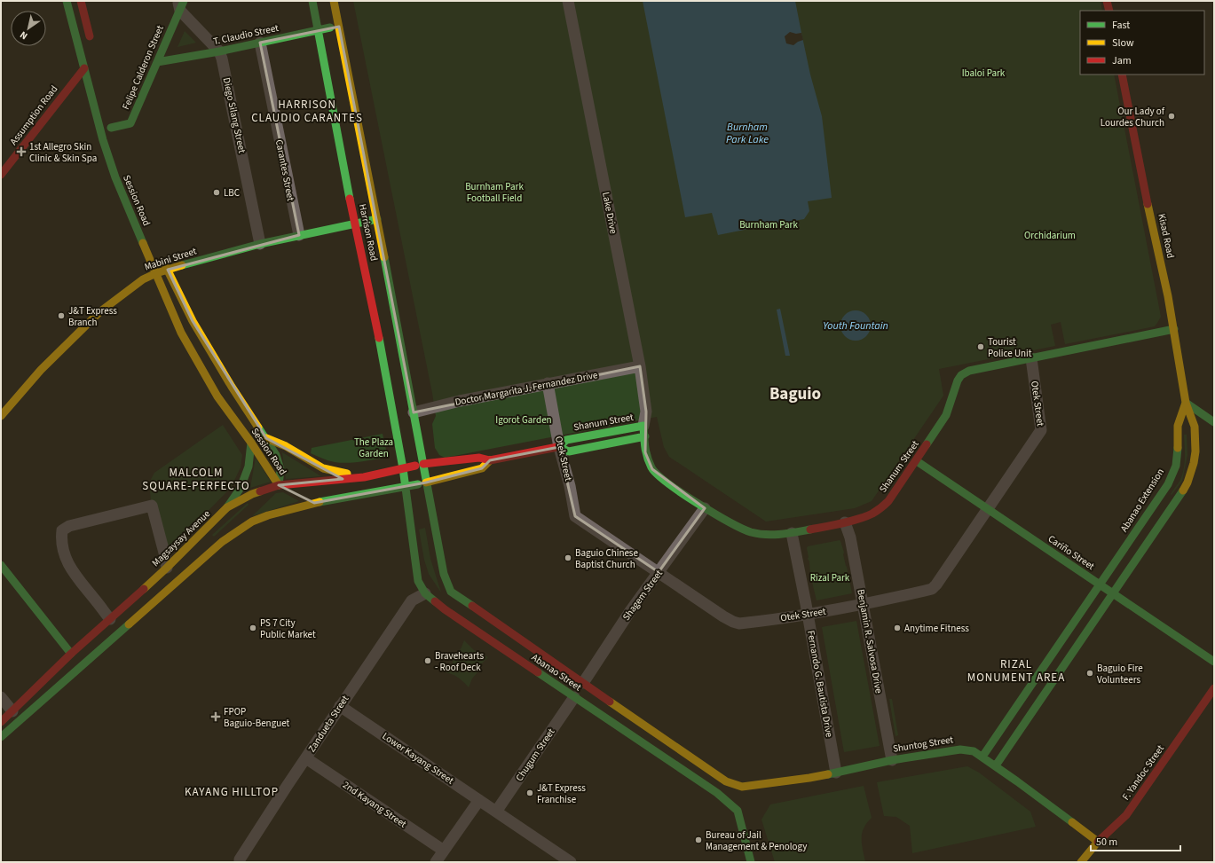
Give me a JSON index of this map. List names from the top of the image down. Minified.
{"streets":{"main road":["T. Claudio Street","Felipe Calderon Street","Assumption Road","Session Road","Harrison Road","Kisad Road","Mabini Street","Shanum Street","Abanao Extension","Magsaysay Avenue","Cariño Street","Abanao Street","Shuntog Street","F. Yandoc Street"],"street":["Diego Silang Street","Carantes Street","Lake Drive","Doctor Margarita J. Fernandez Drive","Otek Street","Shagem Street","Benjamin R. Salvosa Drive","Fernando G. Bautista Drive","Zandueta Street","Chugum Street","Lower Kayang Street","2nd Kayang Street"]},"crossings":[["T. Claudio Street","Felipe Calderon Street"],["T. Claudio Street","Diego Silang Street"],["T. Claudio Street","Carantes Street"],["T. Claudio Street","Harrison Road"],["Felipe Calderon Street","Diego Silang Street"],["Assumption Road","Session Road"],["Diego Silang Street","Mabini Street"],["Carantes Street","Mabini Street"],["Session Road","Mabini Street"],["Session Road","Magsaysay Avenue"],["Lake Drive","Doctor Margarita J. Fernandez Drive"],["Lake Drive","Shanum Street"],["Harrison Road","Mabini Street"],["Harrison Road","Doctor Margarita J. Fernandez Drive"],["Harrison Road","Shanum Street"],["Harrison Road","Magsaysay Avenue"],["Harrison Road","Abanao Street"],["Kisad Road","Shanum Street"],["Kisad Road","Abanao Extension"],["Doctor Margarita J. Fernandez Drive","Otek Street"],["Otek Street","Shanum Street"],["Otek Street","Cariño Street"],["Otek Street","Shagem Street"],["Otek Street","Benjamin R. Salvosa Drive"],["Otek Street","Fernando G. Bautista Drive"],["Shanum Street","Magsaysay Avenue"],["Shanum Street","Cariño Street"],["Shanum Street","Shagem Street"],["Shanum Street","Benjamin R. Salvosa Drive"],["Shanum Street","Abanao Street"],["Shanum Street","Fernando G. Bautista Drive"],["Abanao Extension","Cariño Street"],["Abanao Extension","Shuntog Street"],["Magsaysay Avenue","Abanao Street"],["Shagem Street","Abanao Street"],["Benjamin R. Salvosa Drive","Shuntog Street"],["Abanao Street","Zandueta Street"],["Abanao Street","Shuntog Street"],["Abanao Street","Chugum Street"],["Fernando G. Bautista Drive","Shuntog Street"],["Zandueta Street","Lower Kayang Street"],["Zandueta Street","2nd Kayang Street"],["Shuntog Street","F. Yandoc Street"],["Chugum Street","Lower Kayang Street"]],"districts":["HARRISON CLAUDIO CARANTES","Baguio","MALCOLM SQUARE-PERFECTO","RIZAL MONUMENT AREA","KAYANG HILLTOP"],"water":["Burnham Park Lake","Youth Fountain"],"parks":["Ibaloi Park","Burnham Park Football Field","Burnham Park","Orchidarium","Igorot Garden","The Plaza Garden","Rizal Park"],"places":{"other":["Our Lady of Lourdes Church","LBC","J&T Express Branch","Tourist Police Unit","Baguio Chinese Baptist Church","PS 7 City Public Market","Anytime Fitness","Bravehearts - Roof Deck","Baguio Fire Volunteers","J&T Express Franchise","Bureau of Jail Management & Penology"],"health":["1st Allegro Skin Clinic & Skin Spa","FPOP Baguio-Benguet"]},"legend":["Fast","Slow","Jam"],"scale_bar":"50 m","north":"bottom left"}
